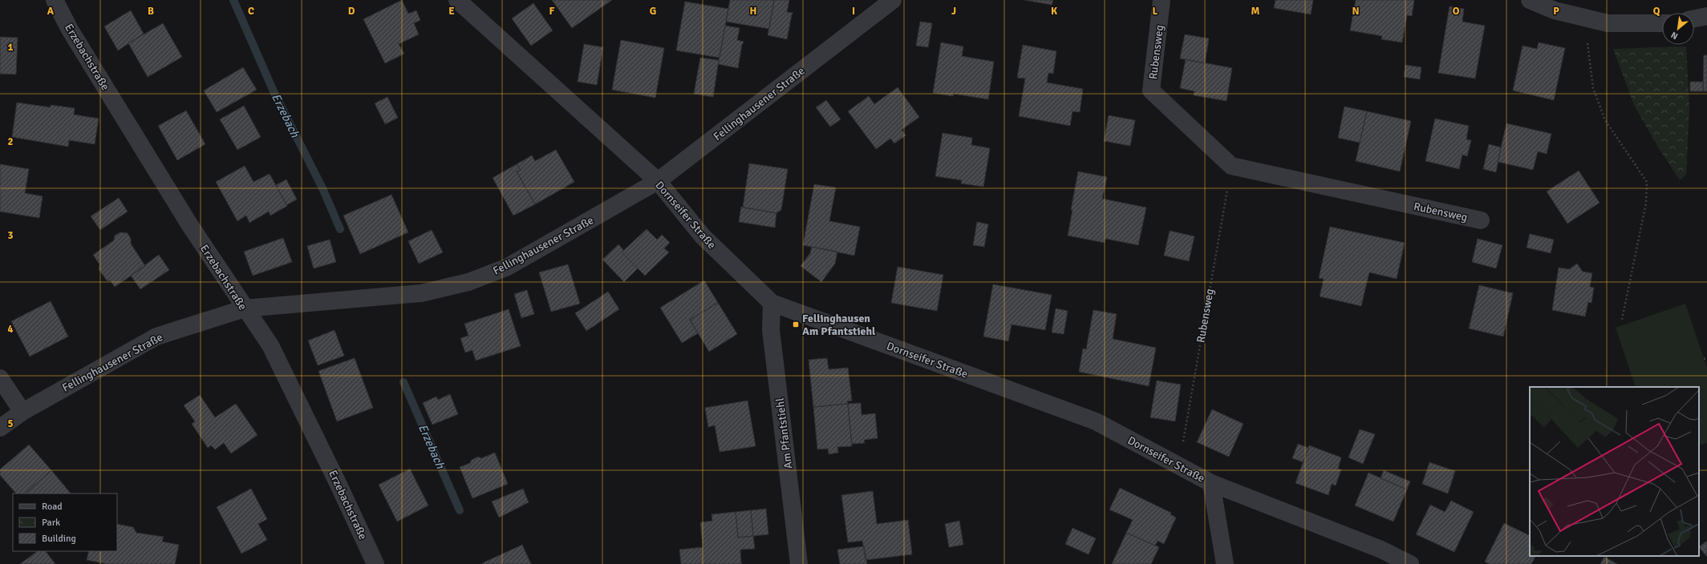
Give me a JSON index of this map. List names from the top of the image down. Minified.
{"streets":{"street":["Rubensweg","Erzebachstraße","Fellinghausener Straße","Dornseifer Straße","Am Pfantstiehl"]},"crossings":[["Rubensweg","Dornseifer Straße"],["Erzebachstraße","Fellinghausener Straße"],["Fellinghausener Straße","Dornseifer Straße"],["Dornseifer Straße","Am Pfantstiehl"]],"water":["Erzebach"],"places":{"transit":["Fellinghausen Am Pfantstiehl"]},"legend":["Road","Park","Building"],"north":"bottom left","grid":{"columns":["A","B","C","D","E","F","G","H","I","J","K","L","M","N","O","P","Q"],"rows":["1","2","3","4","5"]}}
